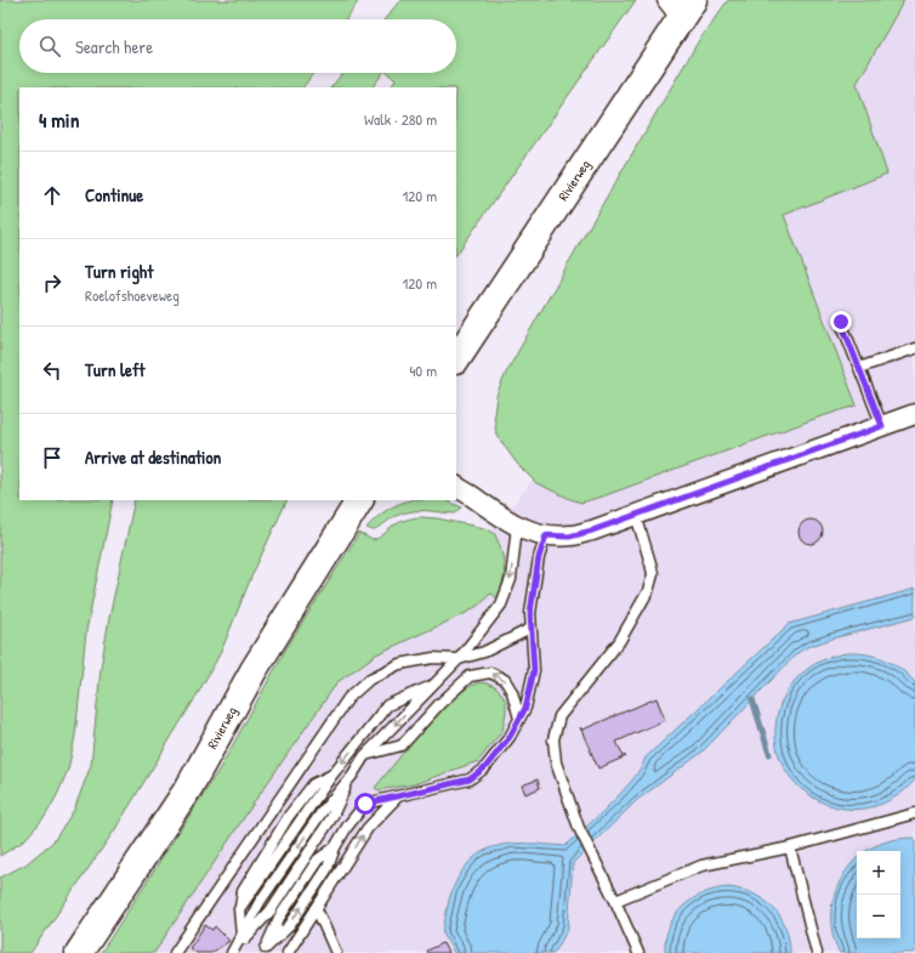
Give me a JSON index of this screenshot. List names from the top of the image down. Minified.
{"streets":{"main road":["Rivierweg"]},"page":{"search":"Search here","heading":["4 min","Walk · 280 m"],"list":[["Continue","120 m"],["Turn right","Roelofshoeveweg","120 m"],["Turn left","40 m"],"Arrive at destination"],"map_buttons":["+","−"]}}
